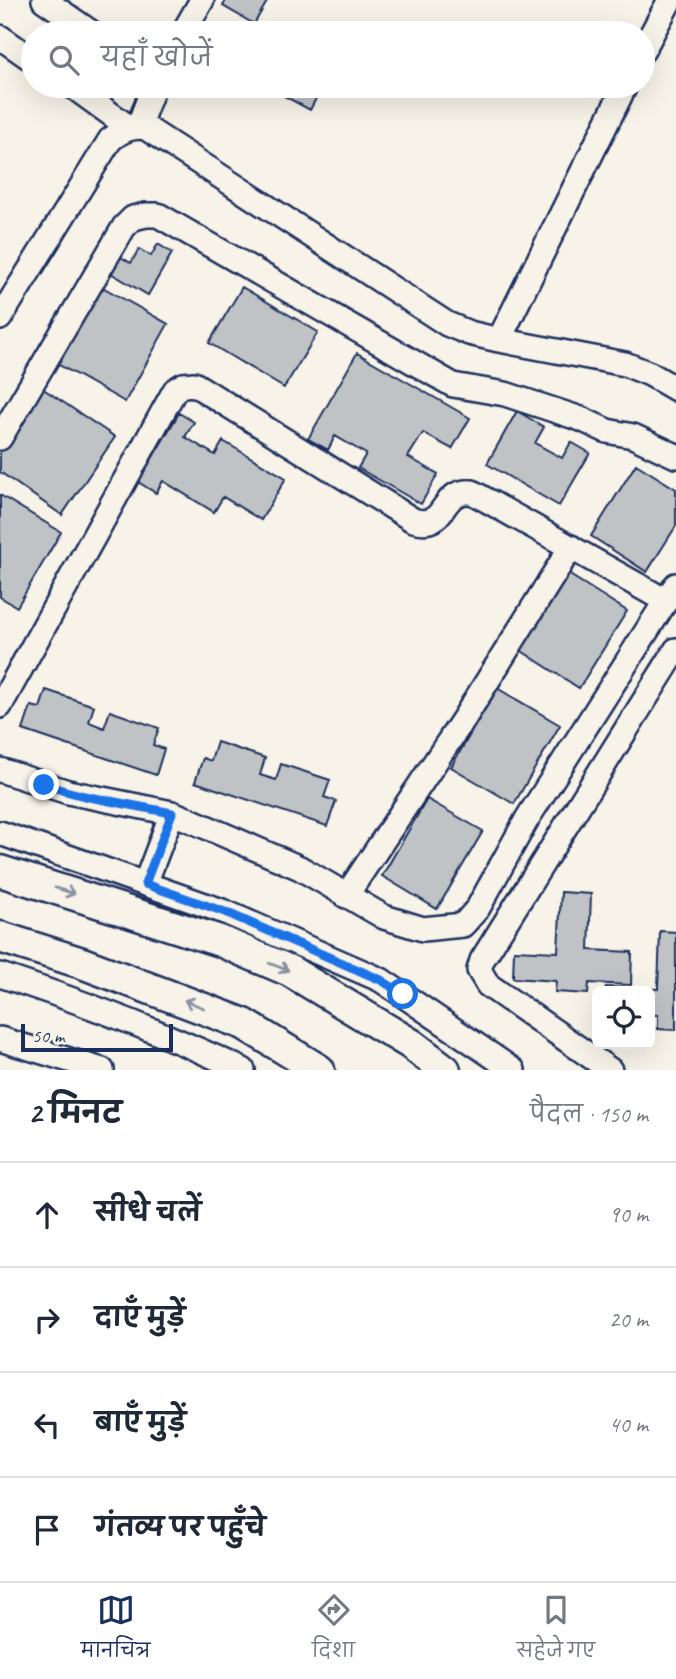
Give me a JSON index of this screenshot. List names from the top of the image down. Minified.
{"scale_bar":"50 m","page":{"search":"यहाँ खोजें","scale":"50 m","heading":["2 मिनट","पैदल · 150 m"],"list":[["सीधे चलें","90 m"],["दाएँ मुड़ें","20 m"],["बाएँ मुड़ें","40 m"],"गंतव्य पर पहुँचे"],"nav":["मानचित्र","दिशा","सहेजे गए"]}}
